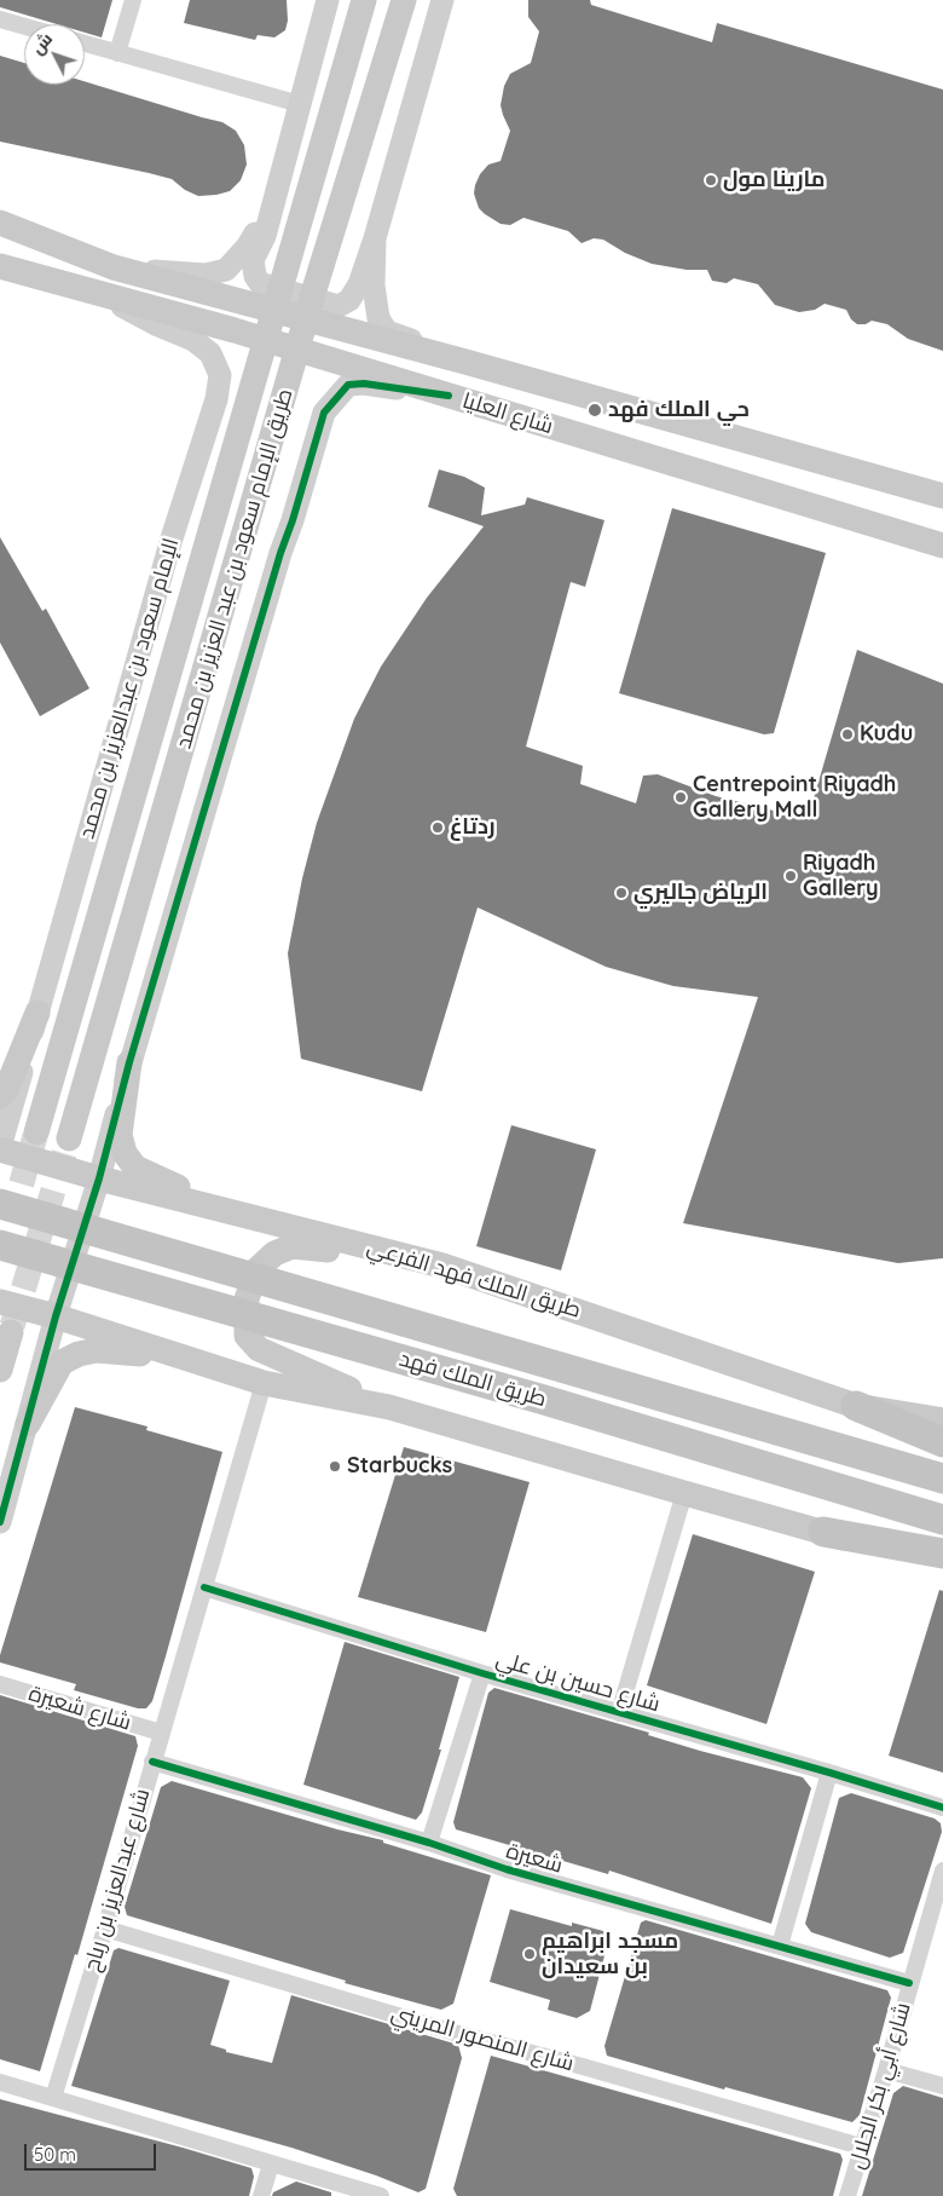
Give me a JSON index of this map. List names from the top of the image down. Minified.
{"streets":{"highway":["طريق الملك فهد"],"main road":["شارع العليا","طريق الإمام سعود بن عبد العزيز بن محمد","طريق الملك فهد الفرعي"],"street":["الإمام سعود بن عبدالعزيز بن محمد","شارع حسين بن علي","شارع شعيرة","شعيرة","شارع عبدالعزيز بن رباح","شارع المنصور المريني","شارع أبي بكر الجلال"]},"crossings":[["شارع العليا","الإمام سعود بن عبدالعزيز بن محمد"],["الإمام سعود بن عبدالعزيز بن محمد","طريق الملك فهد الفرعي"],["شارع حسين بن علي","شارع عبدالعزيز بن رباح"],["شارع شعيرة","شارع عبدالعزيز بن رباح"],["شعيرة","شارع عبدالعزيز بن رباح"],["شعيرة","شارع أبي بكر الجلال"],["شارع عبدالعزيز بن رباح","شارع المنصور المريني"],["شارع المنصور المريني","شارع أبي بكر الجلال"]],"places":["مارينا مول","حي الملك فهد","Kudu","Centrepoint Riyadh Gallery Mall","ردتاغ","Riyadh Gallery","الرياض جاليري","Starbucks","مسجد ابراهيم بن سعيدان"],"scale_bar":"50 m","north":"top left"}
